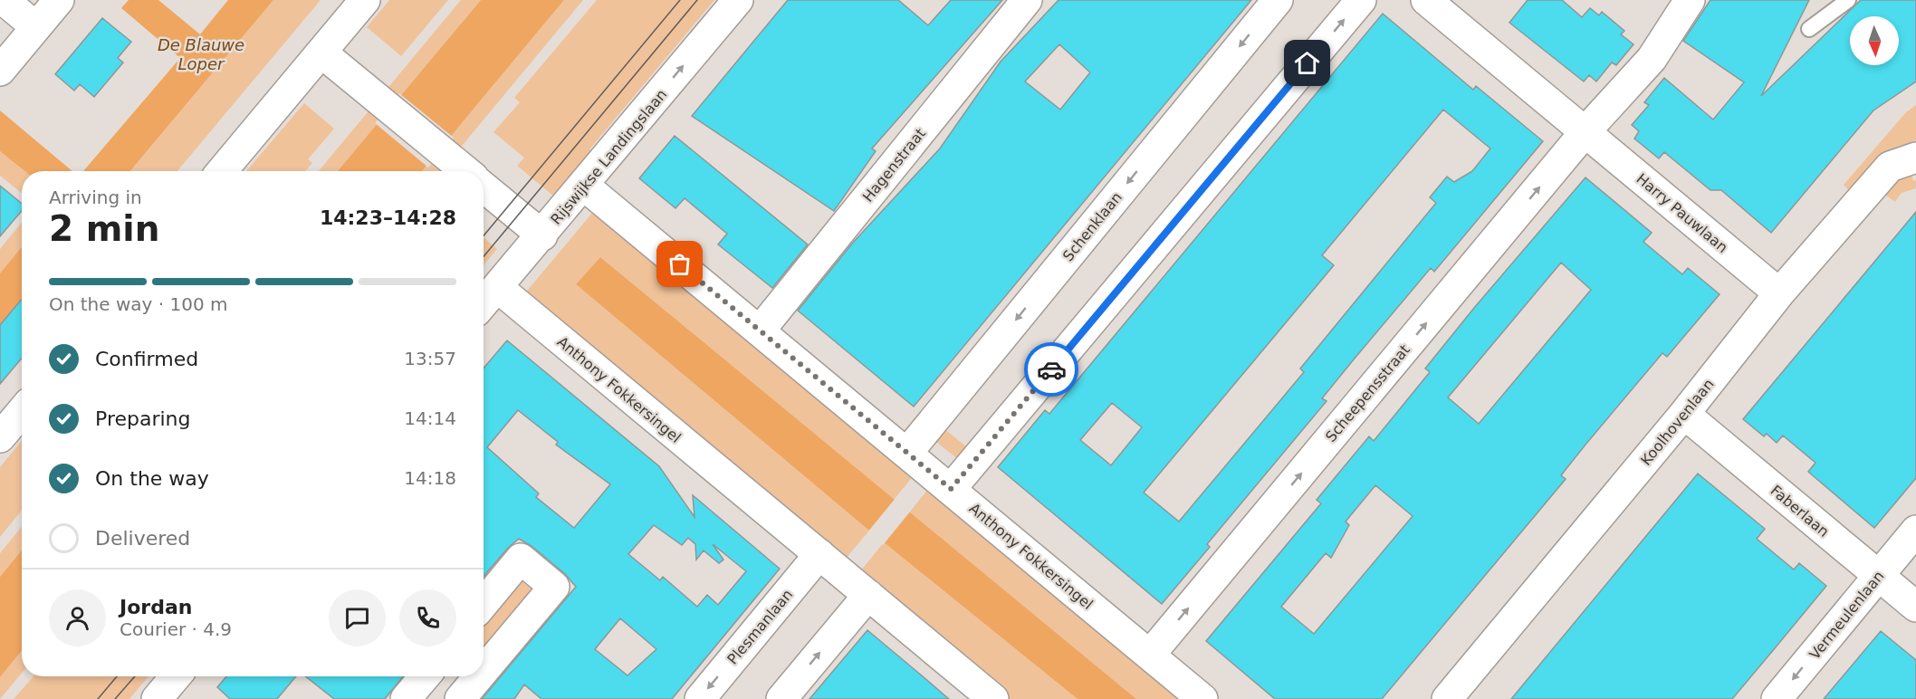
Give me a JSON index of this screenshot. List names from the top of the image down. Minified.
{"streets":{"street":["Rijswijkse Landingslaan","Hagenstraat","Harry Pauwlaan","Schenklaan","Anthony Fokkersingel","Scheepensstraat","Koolhovenlaan","Faberlaan","Vermeulenlaan","Plesmanlaan"]},"crossings":[["Rijswijkse Landingslaan","Anthony Fokkersingel"],["Hagenstraat","Anthony Fokkersingel"],["Harry Pauwlaan","Scheepensstraat"],["Harry Pauwlaan","Koolhovenlaan"],["Schenklaan","Anthony Fokkersingel"],["Anthony Fokkersingel","Scheepensstraat"],["Anthony Fokkersingel","Plesmanlaan"],["Koolhovenlaan","Faberlaan"],["Faberlaan","Vermeulenlaan"]],"one_way":["Rijswijkse Landingslaan","Vermeulenlaan"],"water":["De Blauwe Loper"],"north":"bottom","page":{"heading":["2 min","Arriving in","14:23–14:28"],"panel":["Jordan","Courier · 4.9"],"bar":"On the way · 100 m","list":[["Confirmed","13:57"],["Preparing","14:14"],["On the way","14:18"],"Delivered"]}}
